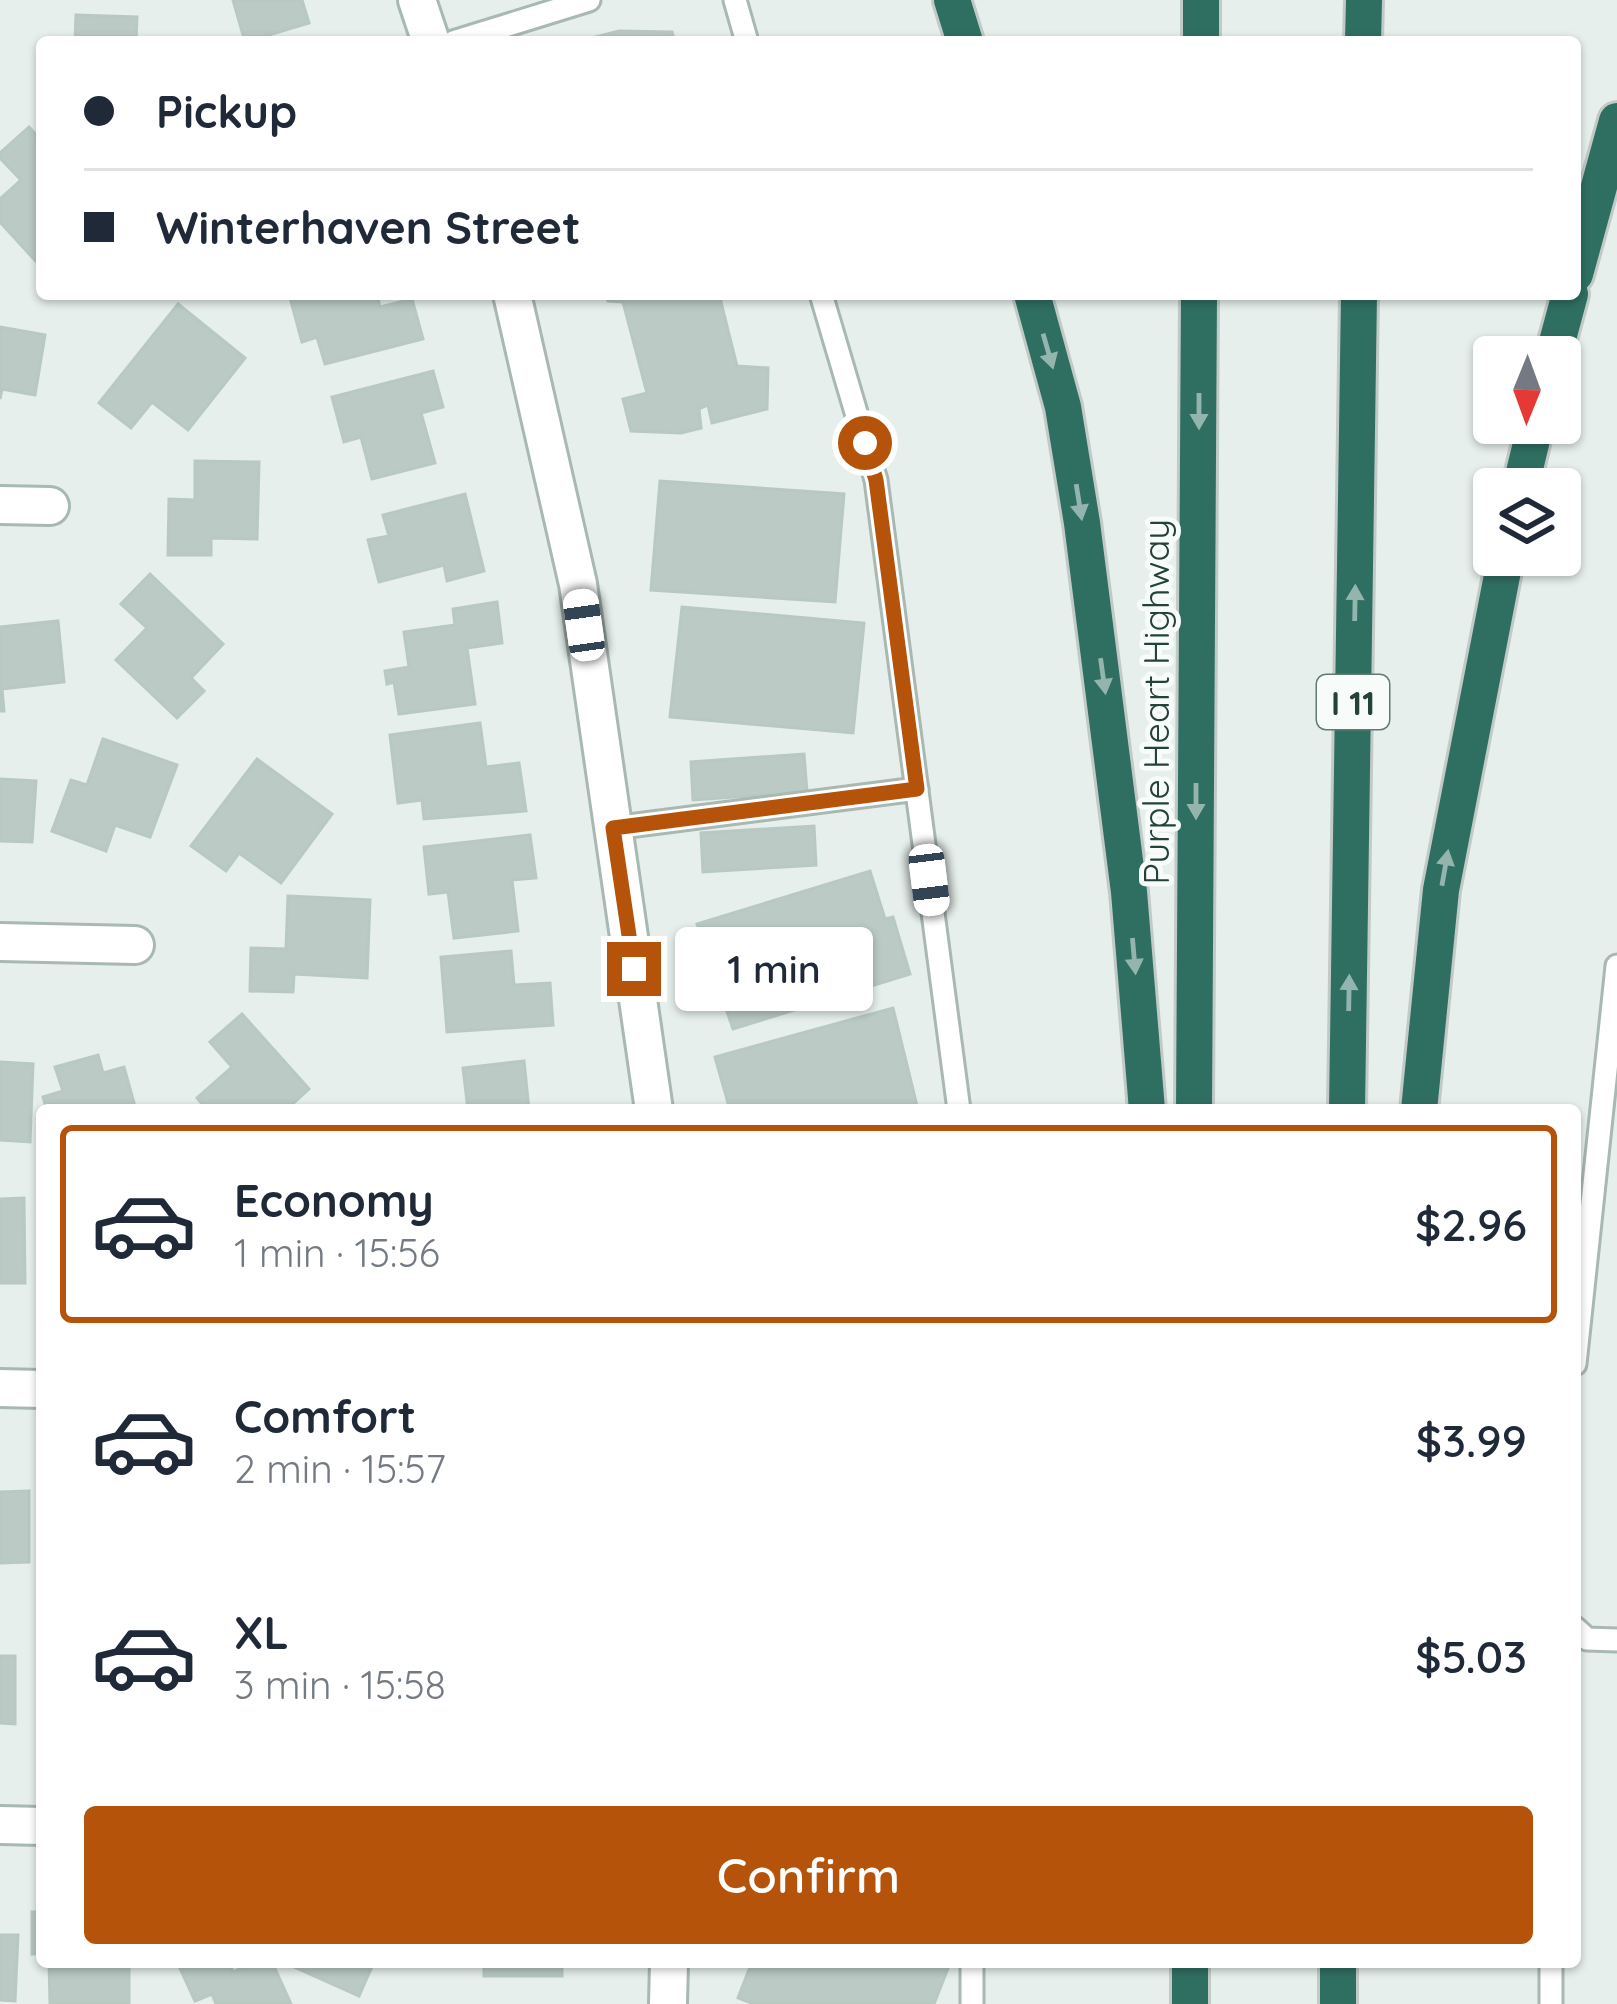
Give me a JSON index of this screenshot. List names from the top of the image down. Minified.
{"streets":{"highway":["Purple Heart Highway","I 11"]},"north":"bottom","page":{"banner":["Pickup","Winterhaven Street"],"bubble":"1 min","list":[{"name":"Economy","note":"1 min · 15:56","value":"$2.96"},{"name":"Comfort","note":"2 min · 15:57","value":"$3.99"},{"name":"XL","note":"3 min · 15:58","value":"$5.03"}],"buttons":"Confirm"}}
